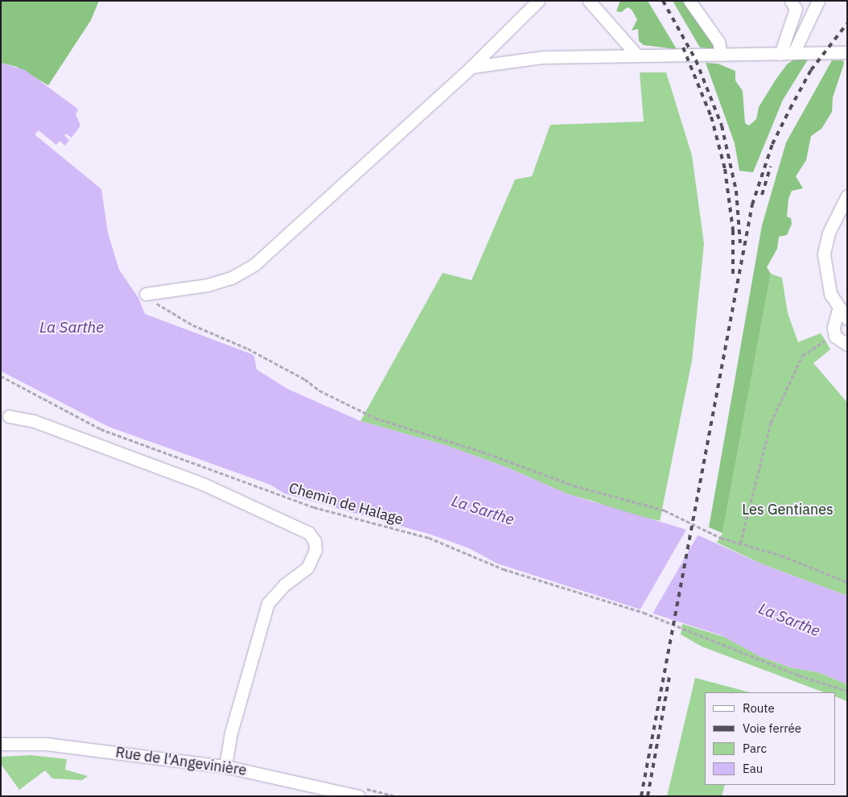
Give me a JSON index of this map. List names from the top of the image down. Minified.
{"streets":{"street":["Rue de l'Angevinière"],"path":["Chemin de Halage"]},"water":["La Sarthe"],"parks":["Les Gentianes"],"legend":["Route","Voie ferrée","Parc","Eau"]}
